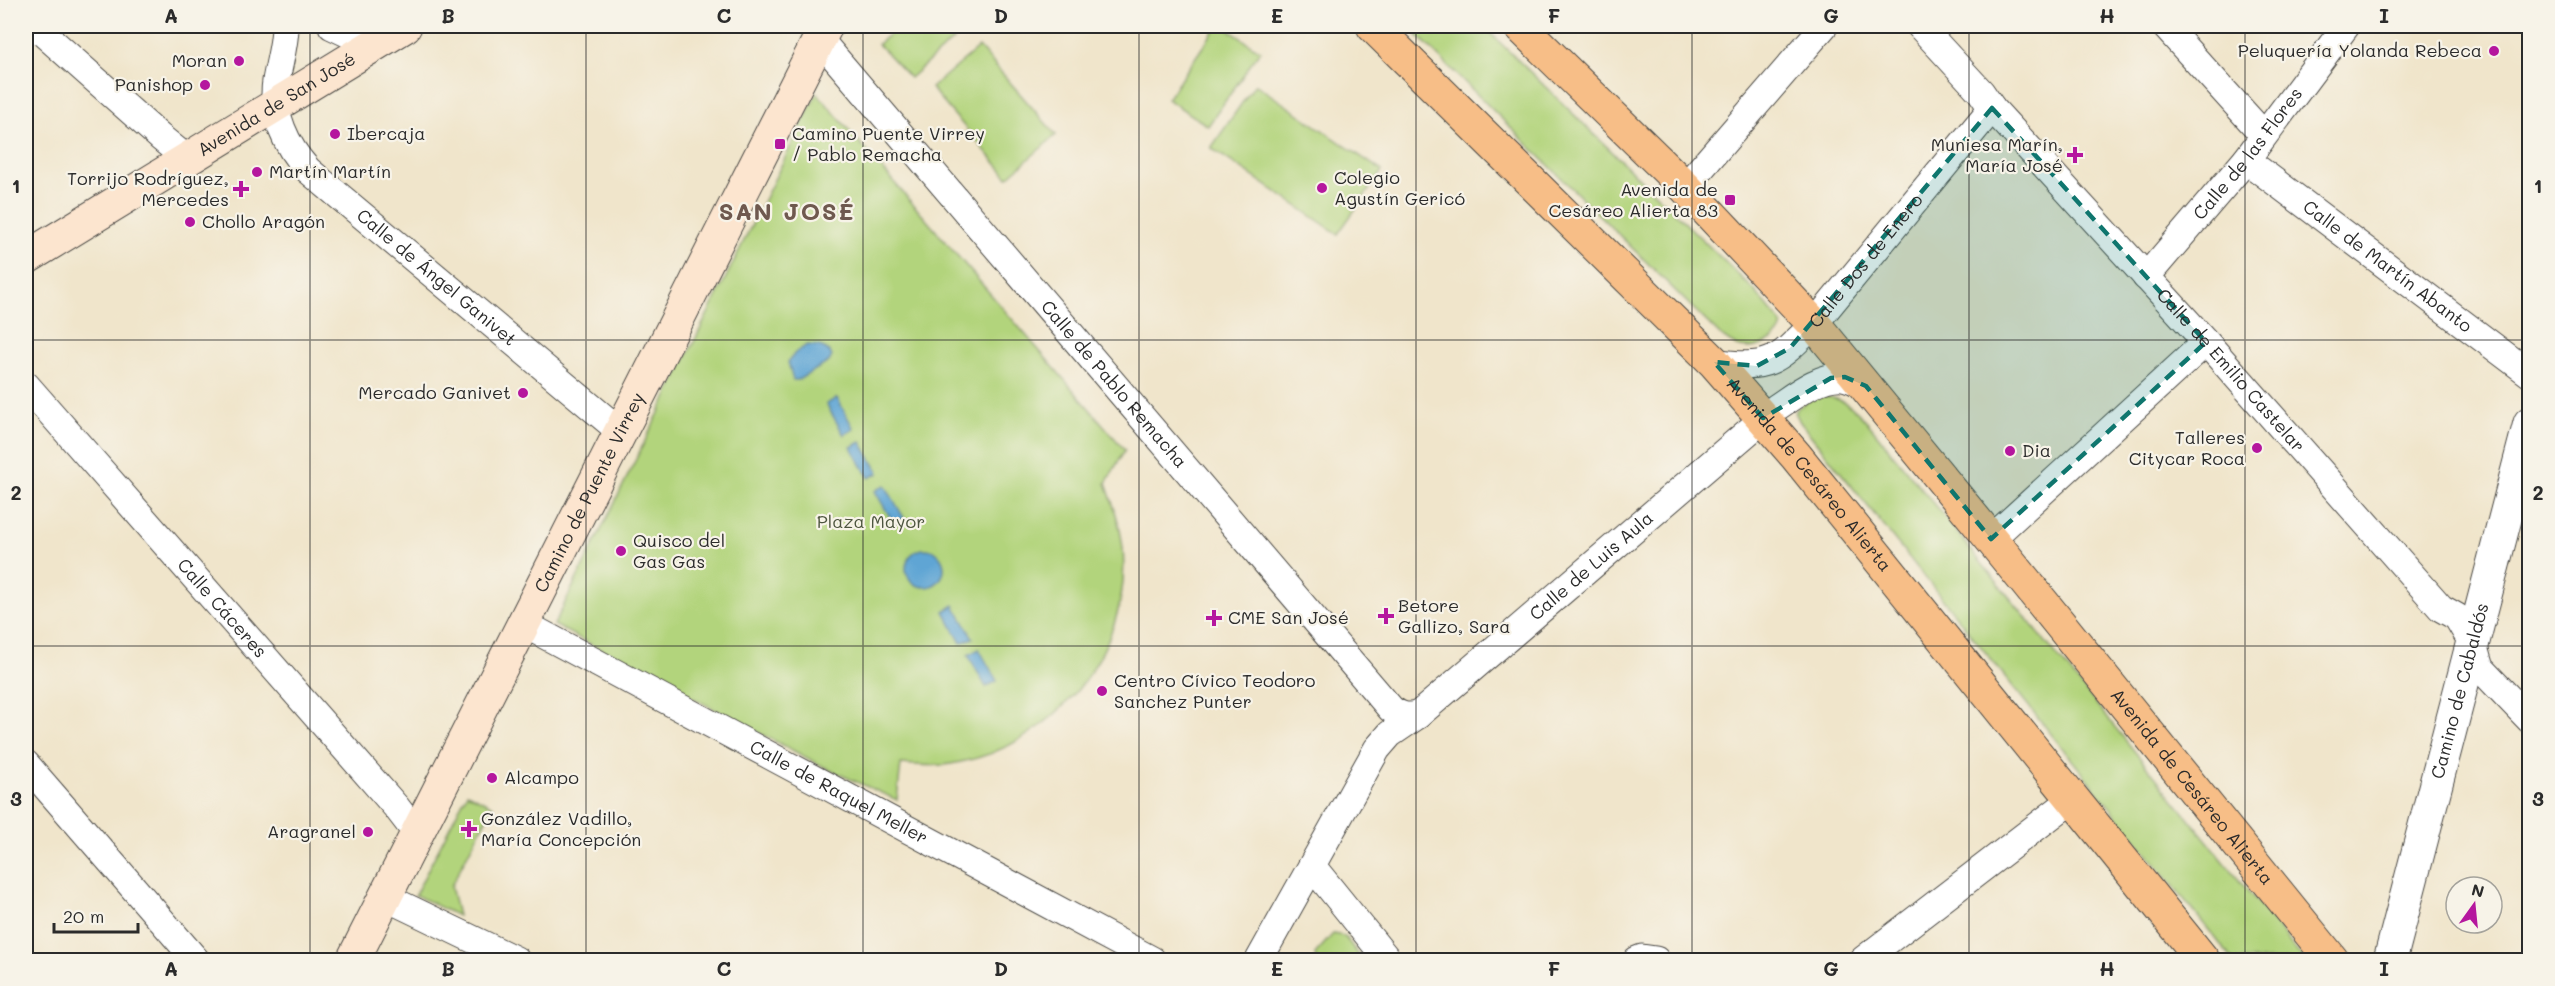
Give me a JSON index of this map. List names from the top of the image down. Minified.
{"streets":{"main road":["Avenida de San José","Avenida de Cesáreo Alierta","Camino de Puente Virrey"],"street":["Calle de las Flores","Calle Dos de Enero","Calle de Martín Abanto","Calle de Ángel Ganivet","Calle de Emilio Castelar","Calle de Pablo Remacha","Calle de Luis Aula","Calle Cáceres","Camino de Cabaldós","Calle de Raquel Meller"]},"crossings":[["Avenida de San José","Calle de Ángel Ganivet"],["Calle de las Flores","Calle de Martín Abanto"],["Calle de las Flores","Calle de Emilio Castelar"],["Calle Dos de Enero","Calle de Emilio Castelar"],["Calle Dos de Enero","Avenida de Cesáreo Alierta"],["Calle de Ángel Ganivet","Camino de Puente Virrey"],["Calle de Emilio Castelar","Camino de Cabaldós"],["Calle de Pablo Remacha","Camino de Puente Virrey"],["Calle de Pablo Remacha","Calle de Luis Aula"],["Avenida de Cesáreo Alierta","Calle de Luis Aula"],["Camino de Puente Virrey","Calle Cáceres"],["Camino de Puente Virrey","Calle de Raquel Meller"]],"districts":["SAN JOSÉ"],"parks":["Plaza Mayor"],"places":{"other":["Peluquería Yolanda Rebeca","Moran","Panishop","Ibercaja","Martín Martín","Colegio Agustín Gericó","Chollo Aragón","Mercado Ganivet","Talleres Citycar Roca","Dia","Quisco del Gas Gas","Centro Cívico Teodoro Sanchez Punter","Alcampo","Aragranel"],"transit":["Camino Puente Virrey / Pablo Remacha","Avenida de Cesáreo Alierta 83"],"health":["Muniesa Marín, María José","Torrijo Rodríguez, Mercedes","Betore Gallizo, Sara","CME San José","González Vadillo, María Concepción"]},"scale_bar":"20 m","north":"top","grid":{"columns":["A","B","C","D","E","F","G","H","I"],"rows":["1","2","3"]}}
